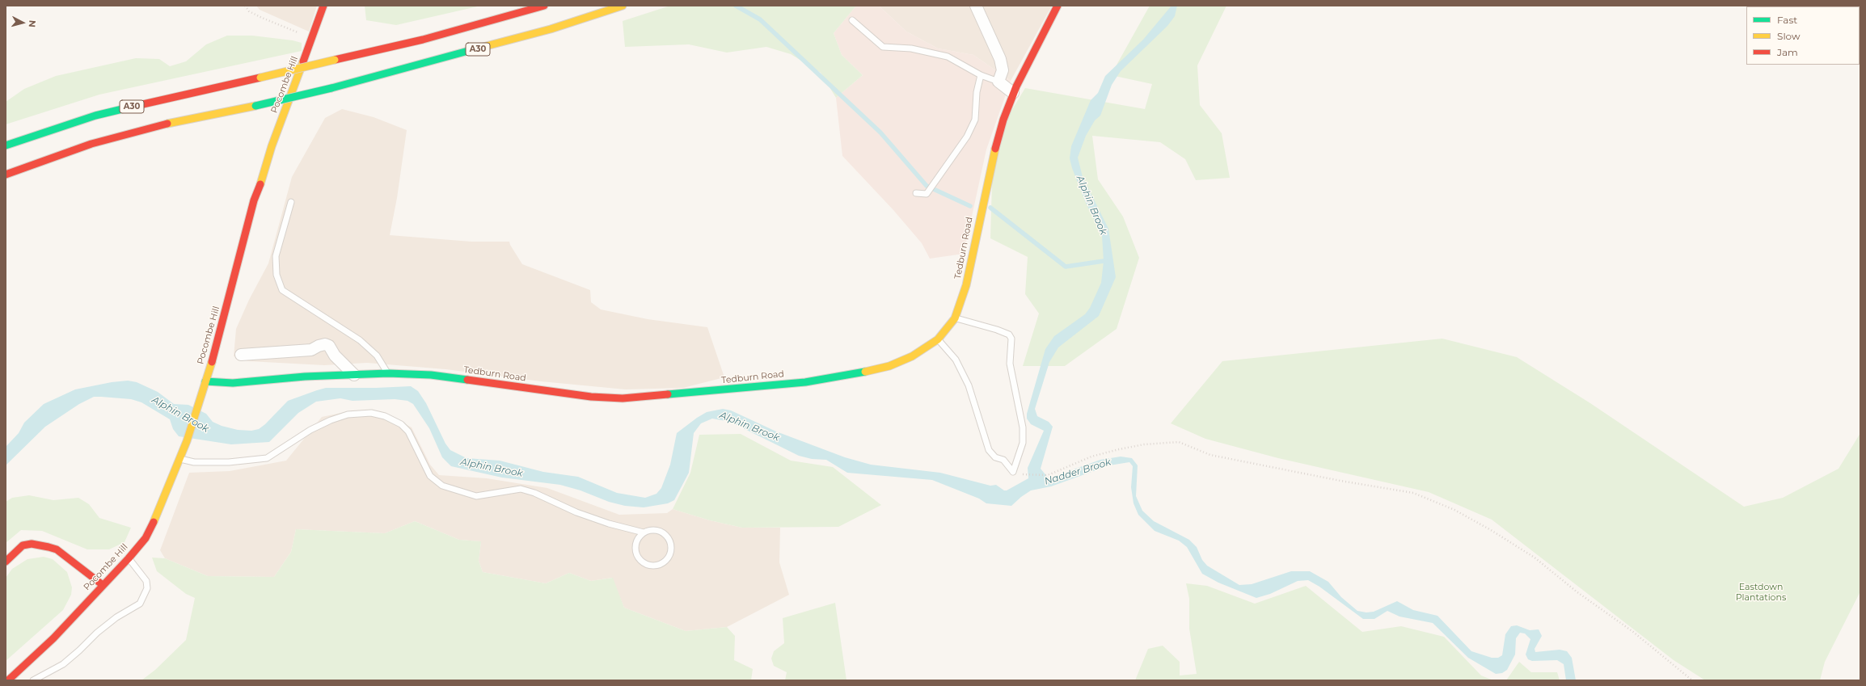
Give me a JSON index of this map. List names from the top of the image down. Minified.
{"streets":{"main road":["A30","Pocombe Hill","Tedburn Road"]},"crossings":[["Pocombe Hill","Tedburn Road"]],"water":["Alphin Brook","Nadder Brook"],"parks":["Eastdown Plantations"],"legend":["Fast","Slow","Jam"],"north":"right"}
